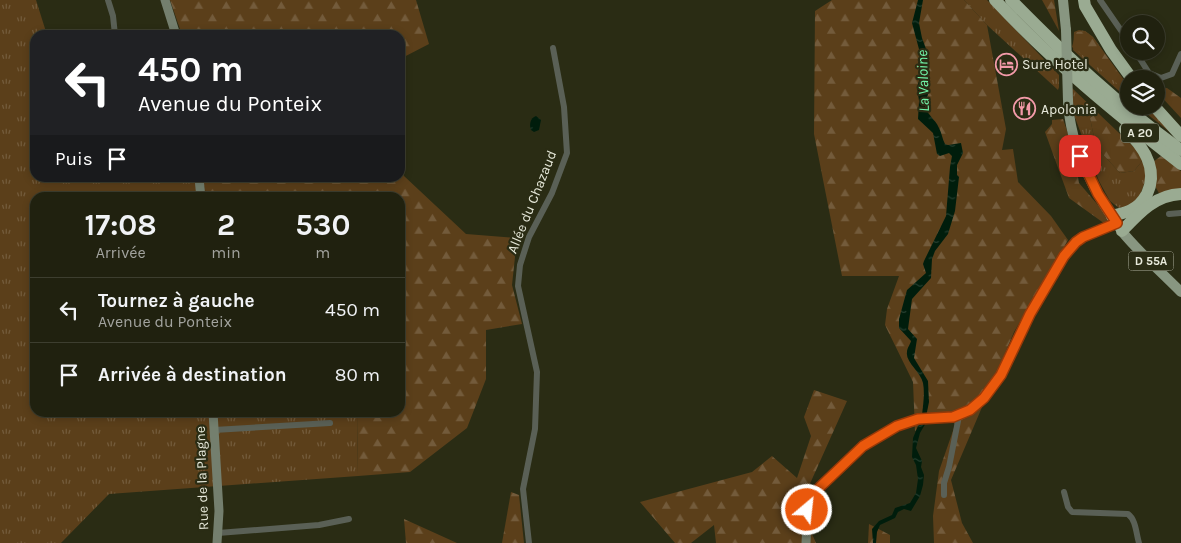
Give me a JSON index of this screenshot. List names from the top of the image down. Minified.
{"streets":{"highway":["A 20"],"main road":["D 55A"],"street":["Allée du Chazaud","Rue de la Plagne"]},"water":["La Valoine"],"places":{"hotel":["Sure Hotel"],"restaurant":["Apolonia"]},"page":{"turn":["450 m","Avenue du Ponteix"],"then":"Puis","eta":["17:08","Arrivée","2","min","530","m"],"list":[{"name":"Tournez à gauche","note":"Avenue du Ponteix","value":"450 m"},{"name":"Arrivée à destination","value":"80 m"}]}}
